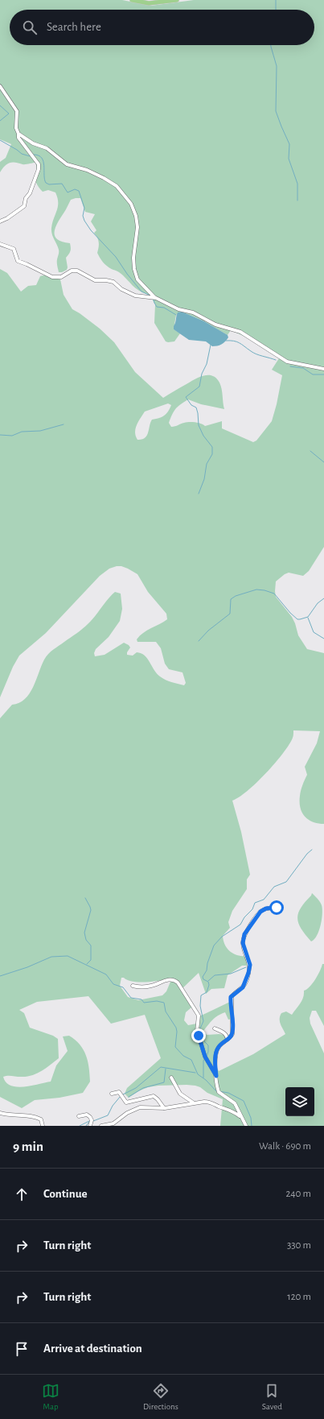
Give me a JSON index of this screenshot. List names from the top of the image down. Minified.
{"page":{"search":"Search here","heading":["9 min","Walk · 690 m"],"list":[["Continue","240 m"],["Turn right","330 m"],["Turn right","120 m"],"Arrive at destination"],"nav":["Map","Directions","Saved"]}}
